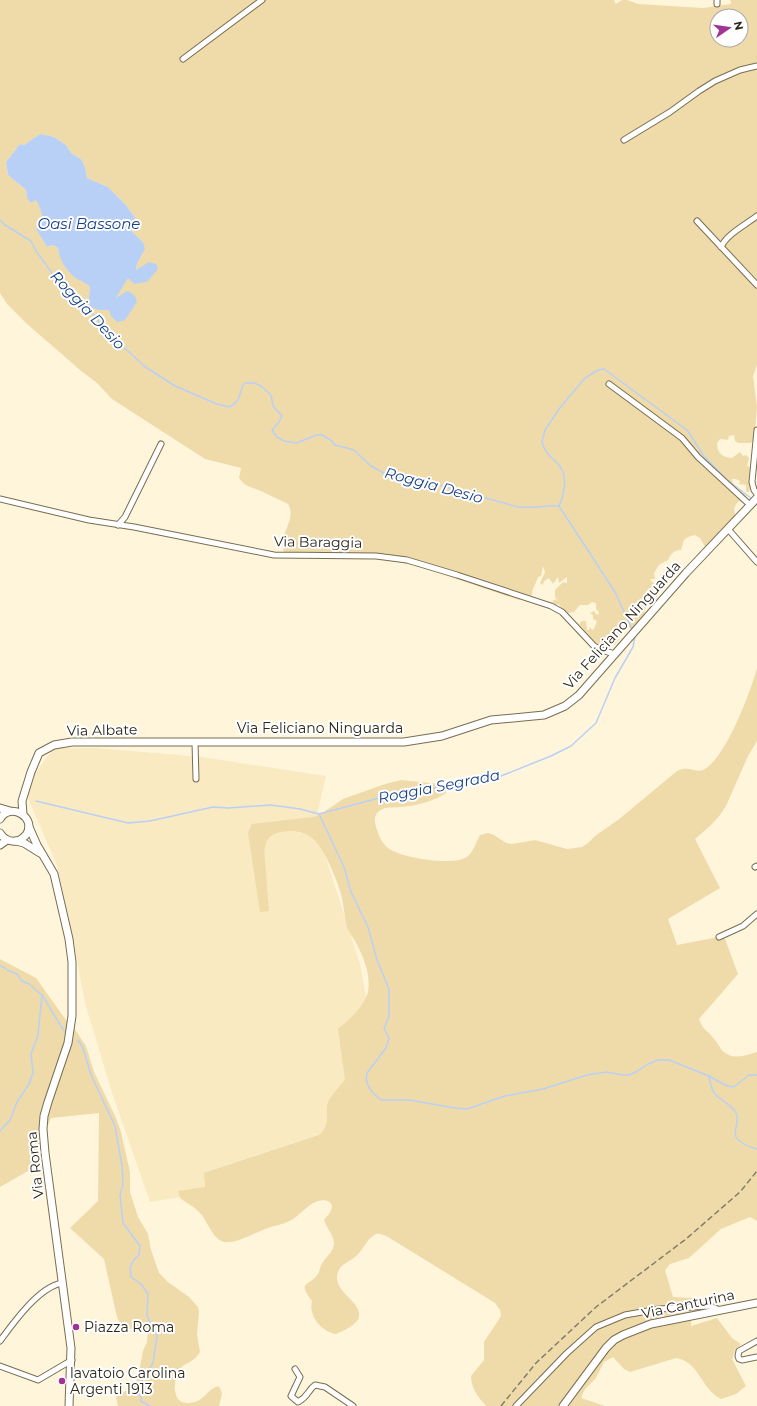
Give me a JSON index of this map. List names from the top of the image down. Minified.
{"streets":{"street":["Via Baraggia","Via Feliciano Ninguarda","Via Albate","Via Roma","Via Canturina"]},"crossings":[["Via Baraggia","Via Feliciano Ninguarda"],["Via Feliciano Ninguarda","Via Albate"],["Via Albate","Via Roma"]],"water":["Oasi Bassone","Roggia Desio","Roggia Segrada"],"places":["Piazza Roma","lavatoio Carolina Argenti 1913"],"north":"right"}
